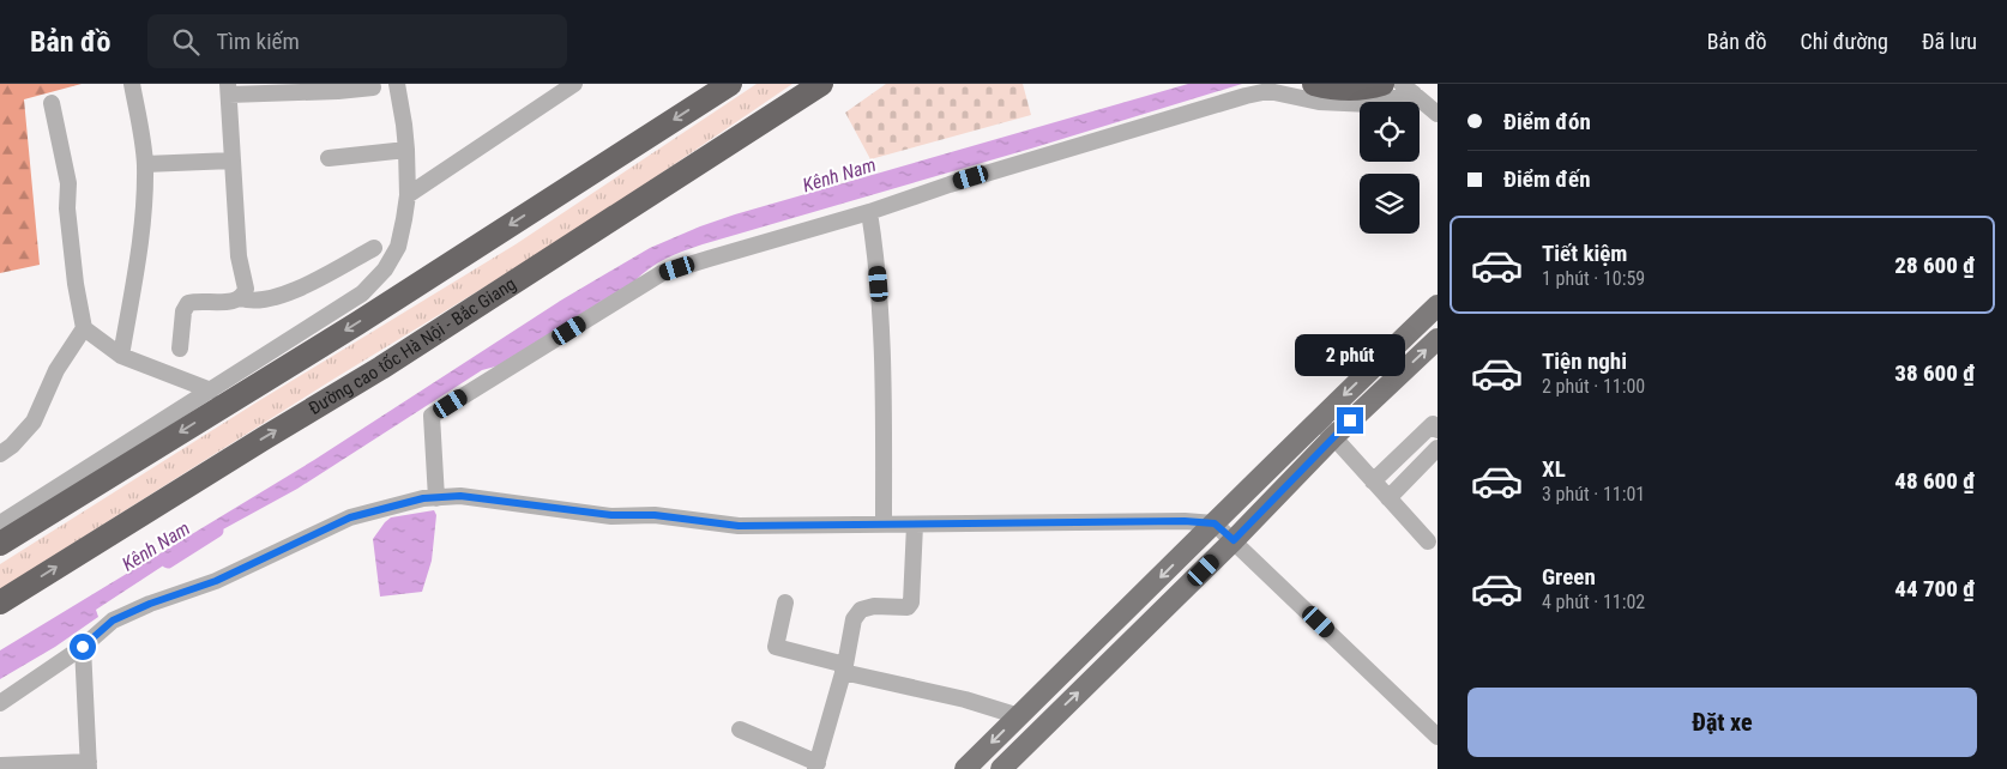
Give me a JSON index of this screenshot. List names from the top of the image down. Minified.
{"streets":{"highway":["Đường cao tốc Hà Nội - Bắc Giang"]},"water":["Kênh Nam"],"page":{"header":"Bản đồ","search":"Tìm kiếm","nav":["Bản đồ","Chỉ đường","Đã lưu"],"banner":["Điểm đón","Điểm đến"],"list":[{"name":"Tiết kiệm","note":"1 phút · 10:59","value":"28 600 ₫"},{"name":"Tiện nghi","note":"2 phút · 11:00","value":"38 600 ₫"},{"name":"XL","note":"3 phút · 11:01","value":"48 600 ₫"},{"name":"Green","note":"4 phút · 11:02","value":"44 700 ₫"}],"bubble":"2 phút","buttons":"Đặt xe"}}
